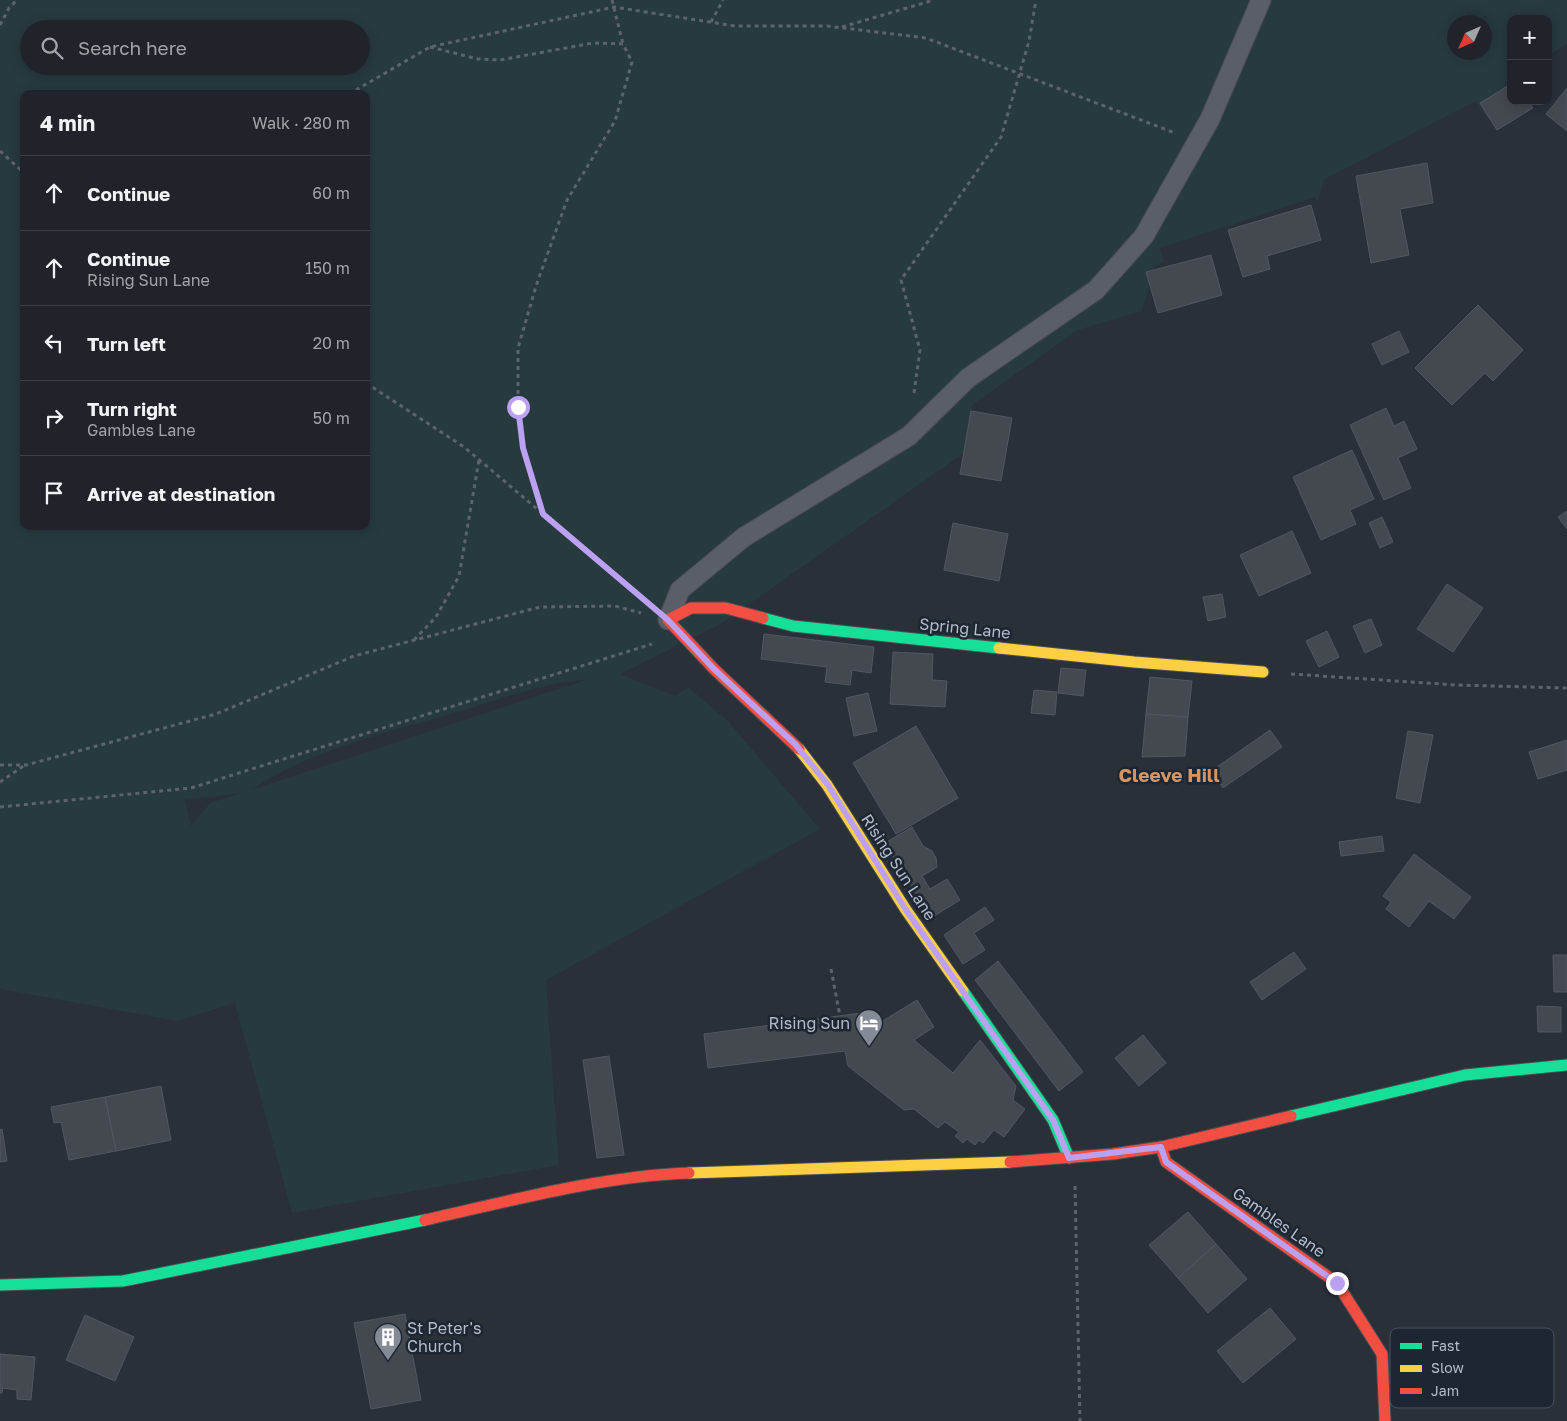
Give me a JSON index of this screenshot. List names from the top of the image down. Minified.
{"streets":{"street":["Spring Lane","Rising Sun Lane","Gambles Lane"]},"crossings":[["Spring Lane","Rising Sun Lane"]],"districts":["Cleeve Hill"],"places":{"hotel":["Rising Sun"],"building":["St Peter's Church"]},"legend":["Fast","Slow","Jam"],"north":"bottom left","page":{"map_buttons":["+","−"],"search":"Search here","heading":["4 min","Walk · 280 m"],"list":[["Continue","60 m"],["Continue","Rising Sun Lane","150 m"],["Turn left","20 m"],["Turn right","Gambles Lane","50 m"],"Arrive at destination"]}}
